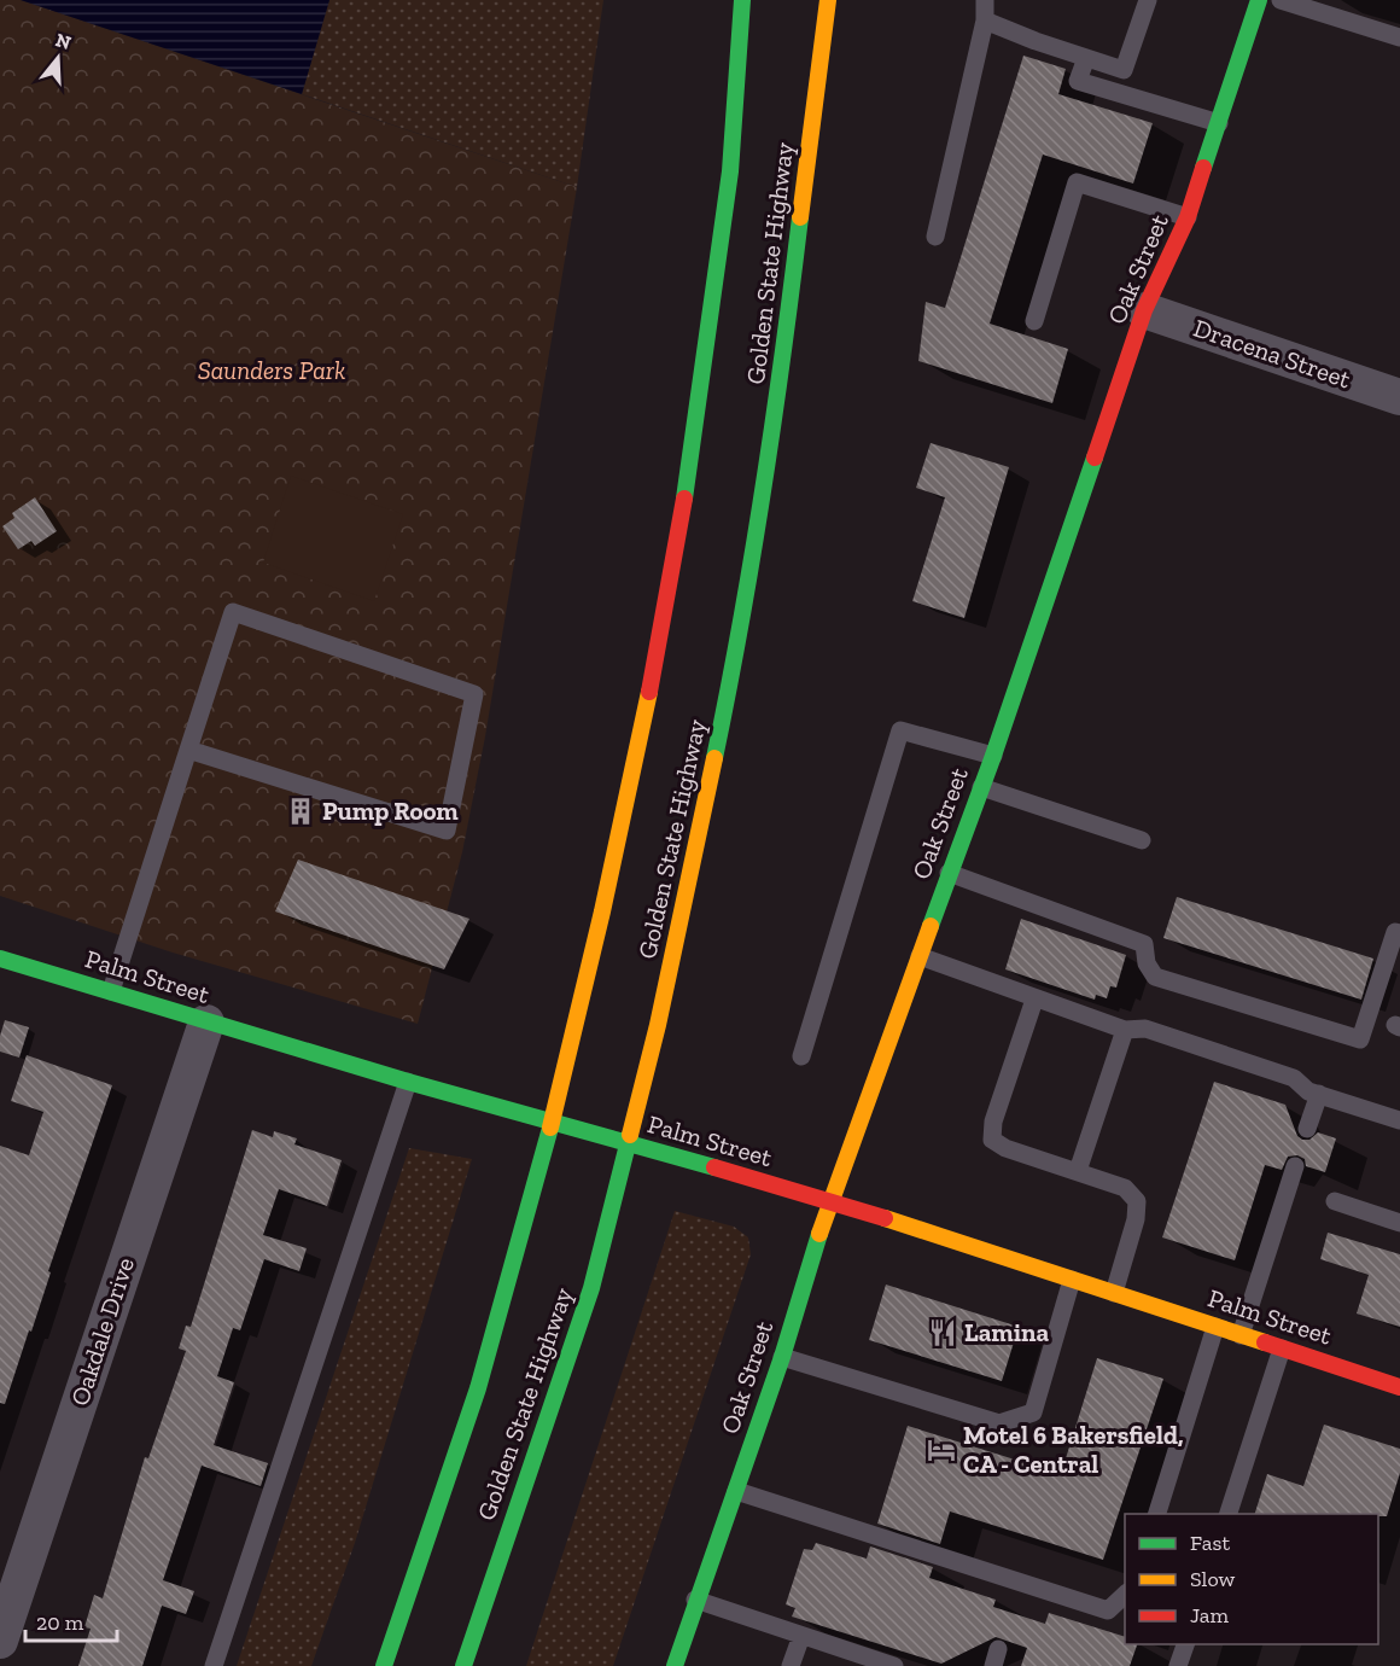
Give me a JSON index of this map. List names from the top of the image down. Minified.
{"streets":{"main road":["Golden State Highway","Oak Street","Palm Street"],"street":["Dracena Street","Oakdale Drive"]},"crossings":[["Oak Street","Dracena Street"],["Oak Street","Palm Street"],["Palm Street","Oakdale Drive"]],"parks":["Saunders Park"],"places":{"building":["Pump Room"],"restaurant":["Lamina"],"hotel":["Motel 6 Bakersfield, CA - Central"]},"legend":["Fast","Slow","Jam"],"scale_bar":"20 m","north":"top"}
